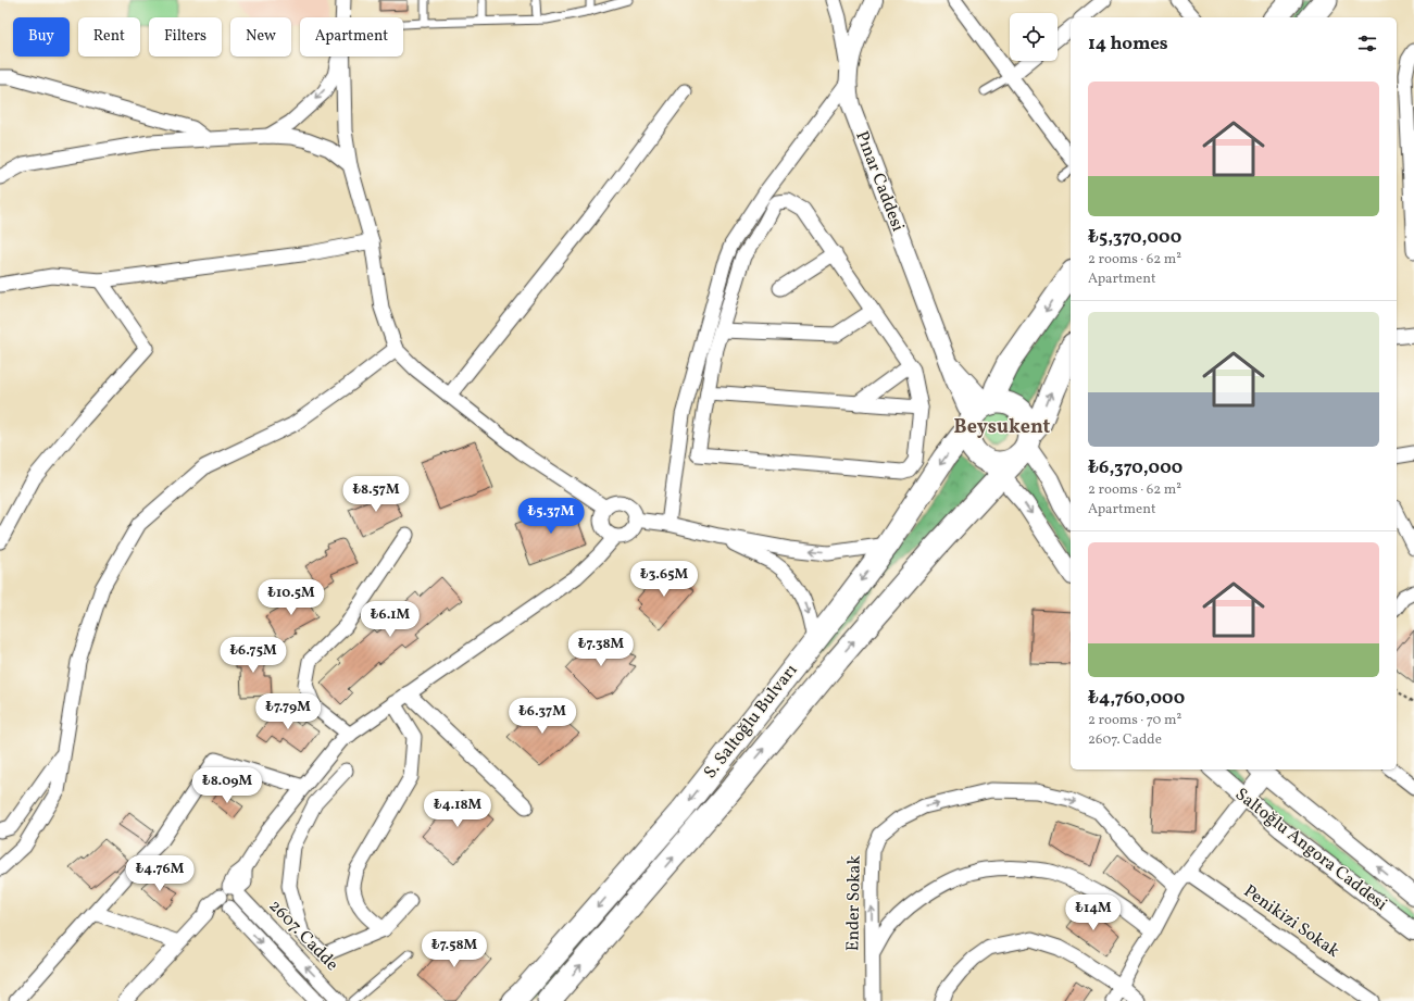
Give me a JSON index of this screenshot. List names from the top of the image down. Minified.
{"streets":{"main road":["S. Saltoğlu Bulvarı"],"street":["Pınar Caddesi","Saltoğlu Angora Caddesi","Ender Sokak","Penikizi Sokak","2607. Cadde"]},"crossings":[["Pınar Caddesi","S. Saltoğlu Bulvarı"]],"districts":["Beysukent"],"page":{"chip":["Buy","Rent","Filters","New","Apartment"],"heading":"14 homes","list":[{"name":"₺5,370,000","note":"2 rooms · 62 m² · Apartment"},{"name":"₺6,370,000","note":"2 rooms · 62 m² · Apartment"},{"name":"₺4,760,000","note":"2 rooms · 70 m² · 2607. Cadde"}],"price":["₺8.57M","₺5.37M","₺3.65M","₺10.5M","₺6.1M","₺7.38M","₺6.75M","₺7.79M","₺6.37M","₺8.09M","₺4.18M","₺4.76M","₺14M","₺7.58M"]}}
